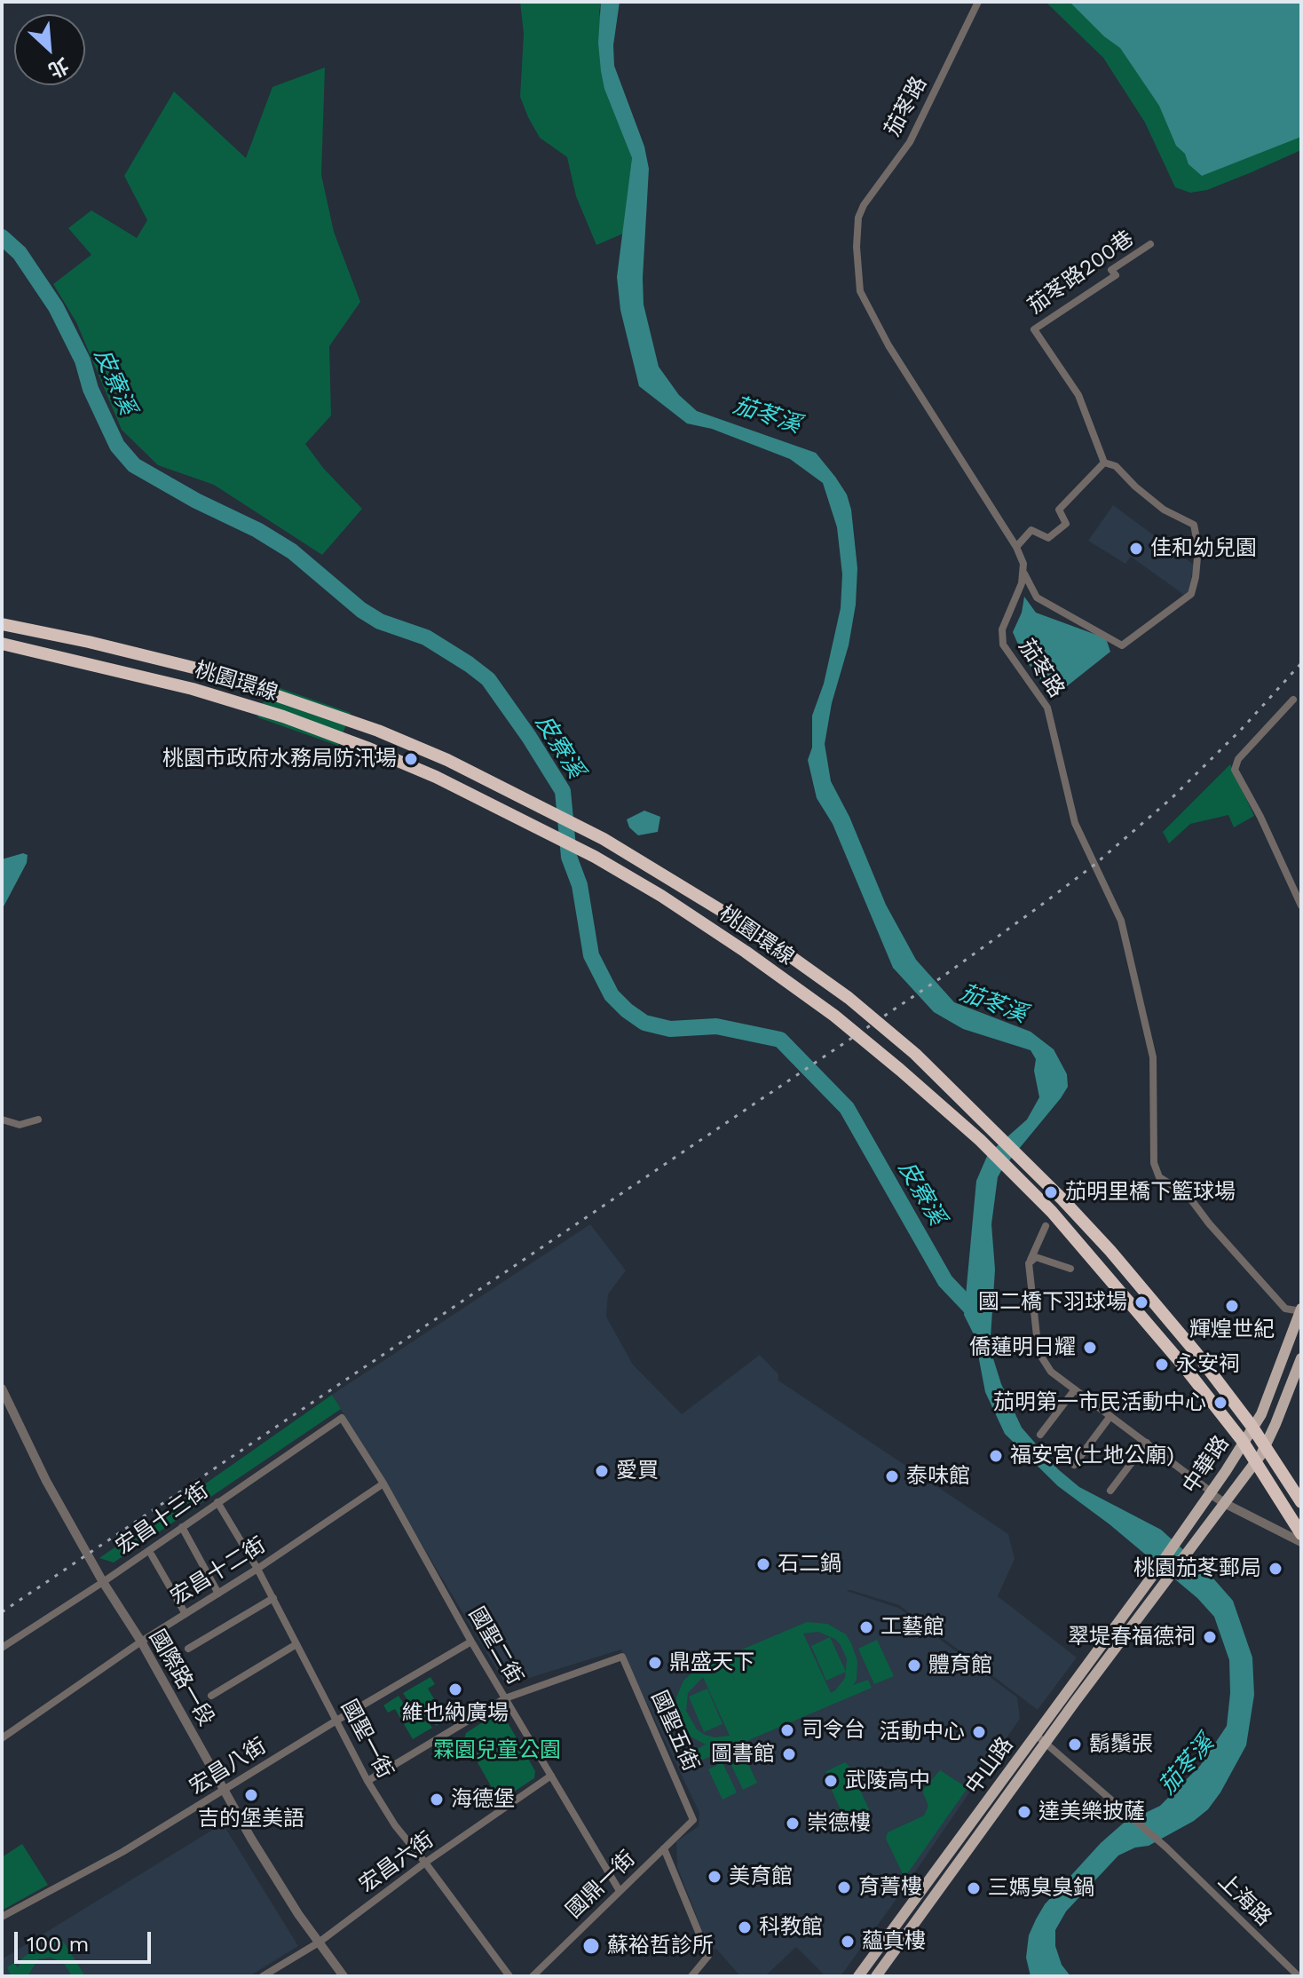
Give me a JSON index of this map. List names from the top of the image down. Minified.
{"streets":{"highway":["桃園環線"],"main road":["中華路","中山路"],"street":["茄苳路","茄苳路200巷","宏昌十三街","宏昌十二街","國聖二街","國際路一段","國聖五街","國聖一街","宏昌八街","宏昌六街","國鼎一街","上海路"]},"crossings":[["茄苳路","中華路"],["中華路","中山路"],["宏昌十三街","國聖二街"],["宏昌十三街","國際路一段"],["宏昌十三街","國聖一街"],["宏昌十二街","國聖二街"],["宏昌十二街","國際路一段"],["宏昌十二街","國聖一街"],["國聖二街","國聖五街"],["國聖二街","宏昌八街"],["國聖二街","宏昌六街"],["國聖二街","國鼎一街"],["國際路一段","宏昌八街"],["國際路一段","宏昌六街"],["國聖五街","國鼎一街"],["國聖一街","宏昌八街"],["國聖一街","宏昌六街"],["中山路","上海路"]],"water":["皮寮溪","茄苳溪"],"parks":["霖園兒童公園"],"places":["佳和幼兒園","桃園市政府水務局防汛場","茄明里橋下籃球場","國二橋下羽球場","輝煌世紀","僑蓮明日耀","永安祠","茄明第一市民活動中心","福安宮(土地公廟)","愛買","泰味館","石二鍋","桃園茄苳郵局","工藝館","翠堤春福德祠","鼎盛天下","體育館","維也納廣場","司令台","活動中心","鬍鬚張","圖書館","武陵高中","吉的堡美語","海德堡","達美樂披薩","崇德樓","美育館","育菁樓","三媽臭臭鍋","科教館","蘊真樓","蘇裕哲診所"],"scale_bar":"100 m","north":"bottom right"}
